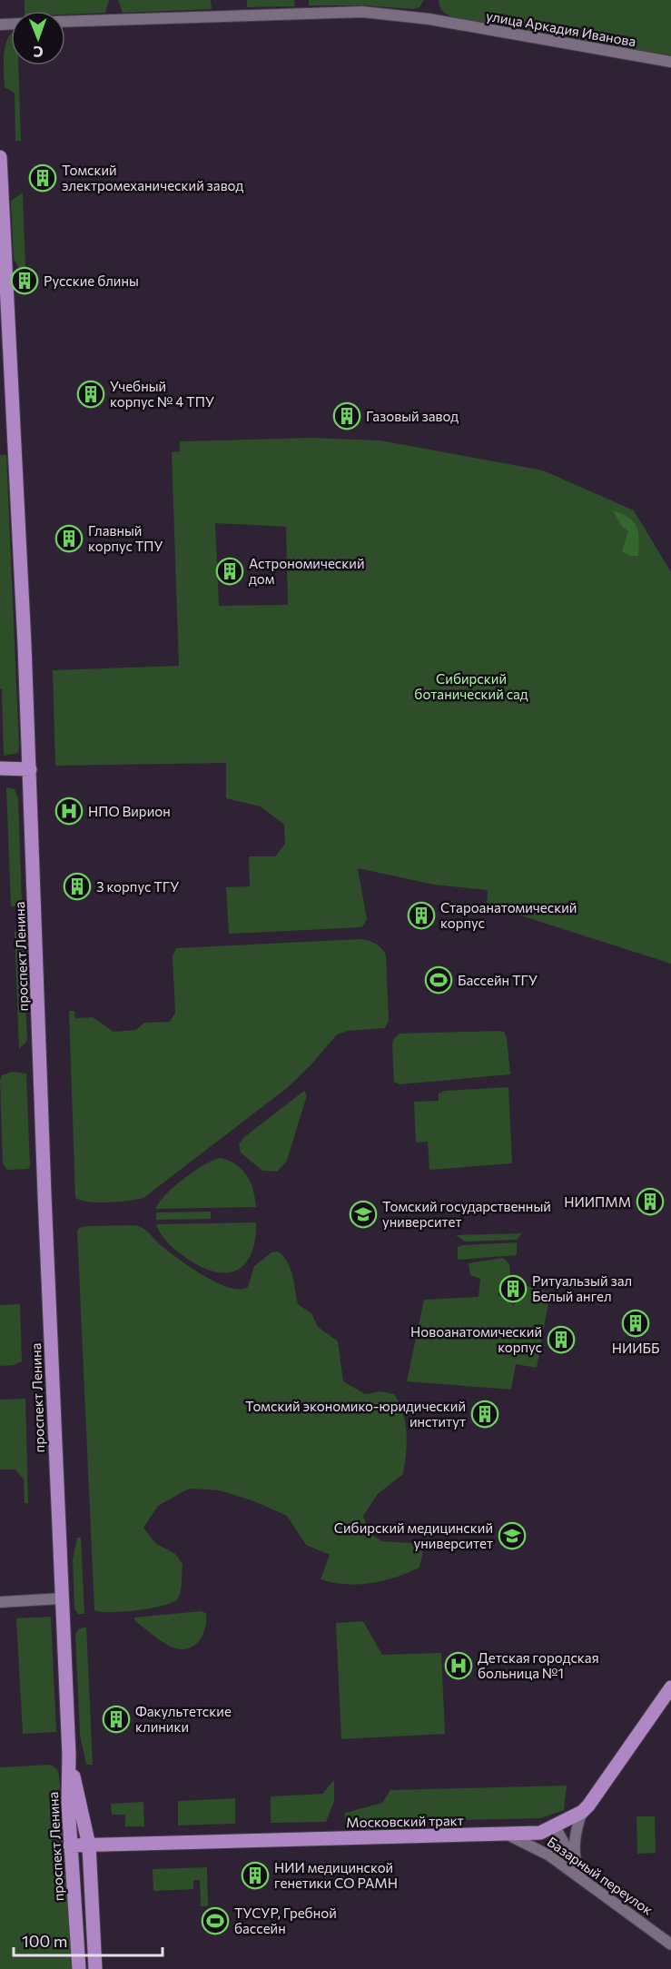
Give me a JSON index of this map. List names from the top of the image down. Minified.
{"streets":{"main road":["проспект Ленина","Московский тракт"],"street":["улица Аркадия Иванова","Базарный переулок"]},"crossings":[["проспект Ленина","Московский тракт"],["Московский тракт","Базарный переулок"]],"parks":["Сибирский ботанический сад"],"places":{"building":["Томский электромеханический завод","Русские блины","Учебный корпус № 4 ТПУ","Газовый завод","Главный корпус ТПУ","Астрономический дом","3 корпус ТГУ","Староанатомический корпус","НИИПММ","Ритуальзый зал Белый ангел","НИИББ","Новоанатомический корпус","Томский экономико-юридический институт","Факультетские клиники","НИИ медицинской генетики СО РАМН"],"hospital":["НПО Вирион","Детская городская больница №1"],"sports":["Бассейн ТГУ","ТУСУР, Гребной бассейн"],"school or university":["Томский государственный университет","Сибирский медицинский университет"]},"scale_bar":"100 m","north":"bottom"}
